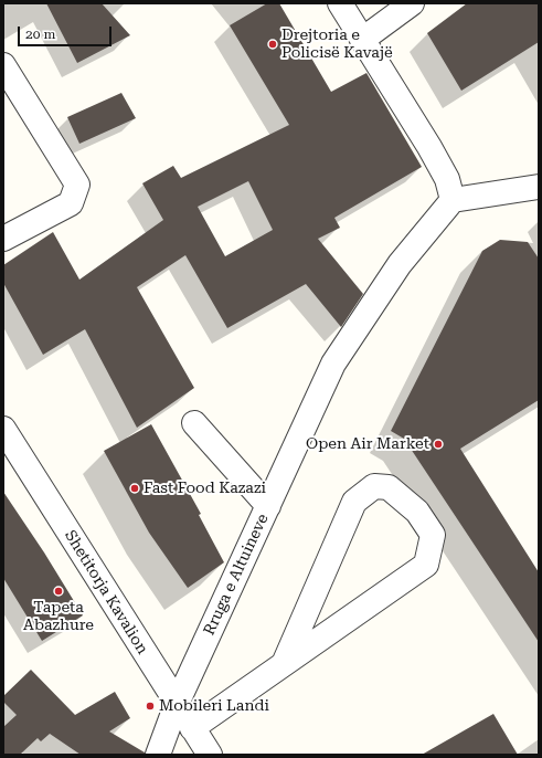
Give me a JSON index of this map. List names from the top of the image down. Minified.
{"streets":{"street":["Rruga e Altuineve","Shetitorja Kavalion"]},"crossings":[["Rruga e Altuineve","Shetitorja Kavalion"]],"places":["Drejtoria e Policisë Kavajë","Open Air Market","Fast Food Kazazi","Tapeta Abazhure","Mobileri Landi"],"scale_bar":"20 m"}
